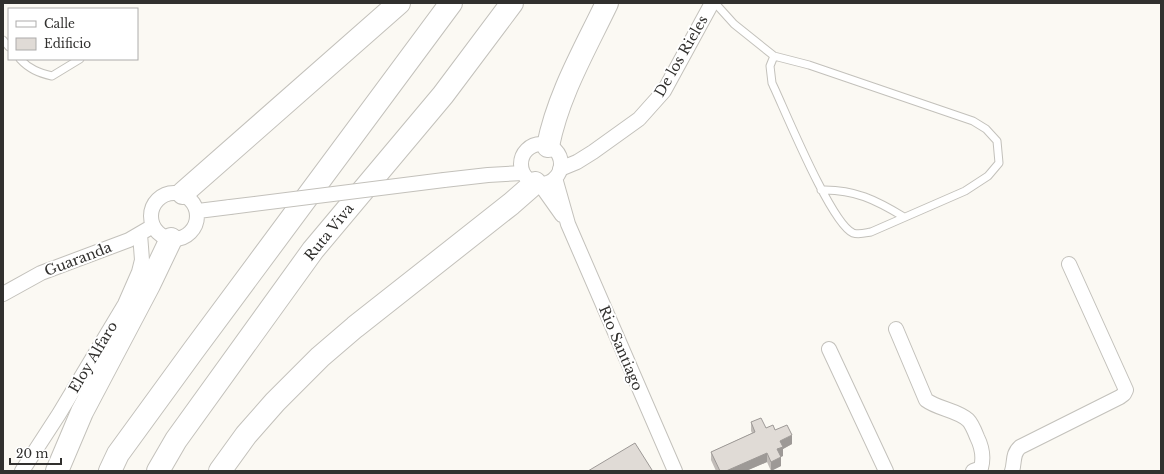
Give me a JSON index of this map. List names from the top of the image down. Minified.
{"streets":{"highway":["Ruta Viva"],"street":["De los Rieles","Guaranda","Rio Santiago","Eloy Alfaro"]},"crossings":[["De los Rieles","Guaranda"],["De los Rieles","Rio Santiago"],["Guaranda","Eloy Alfaro"]],"legend":["Calle","Edificio"],"scale_bar":"20 m"}
